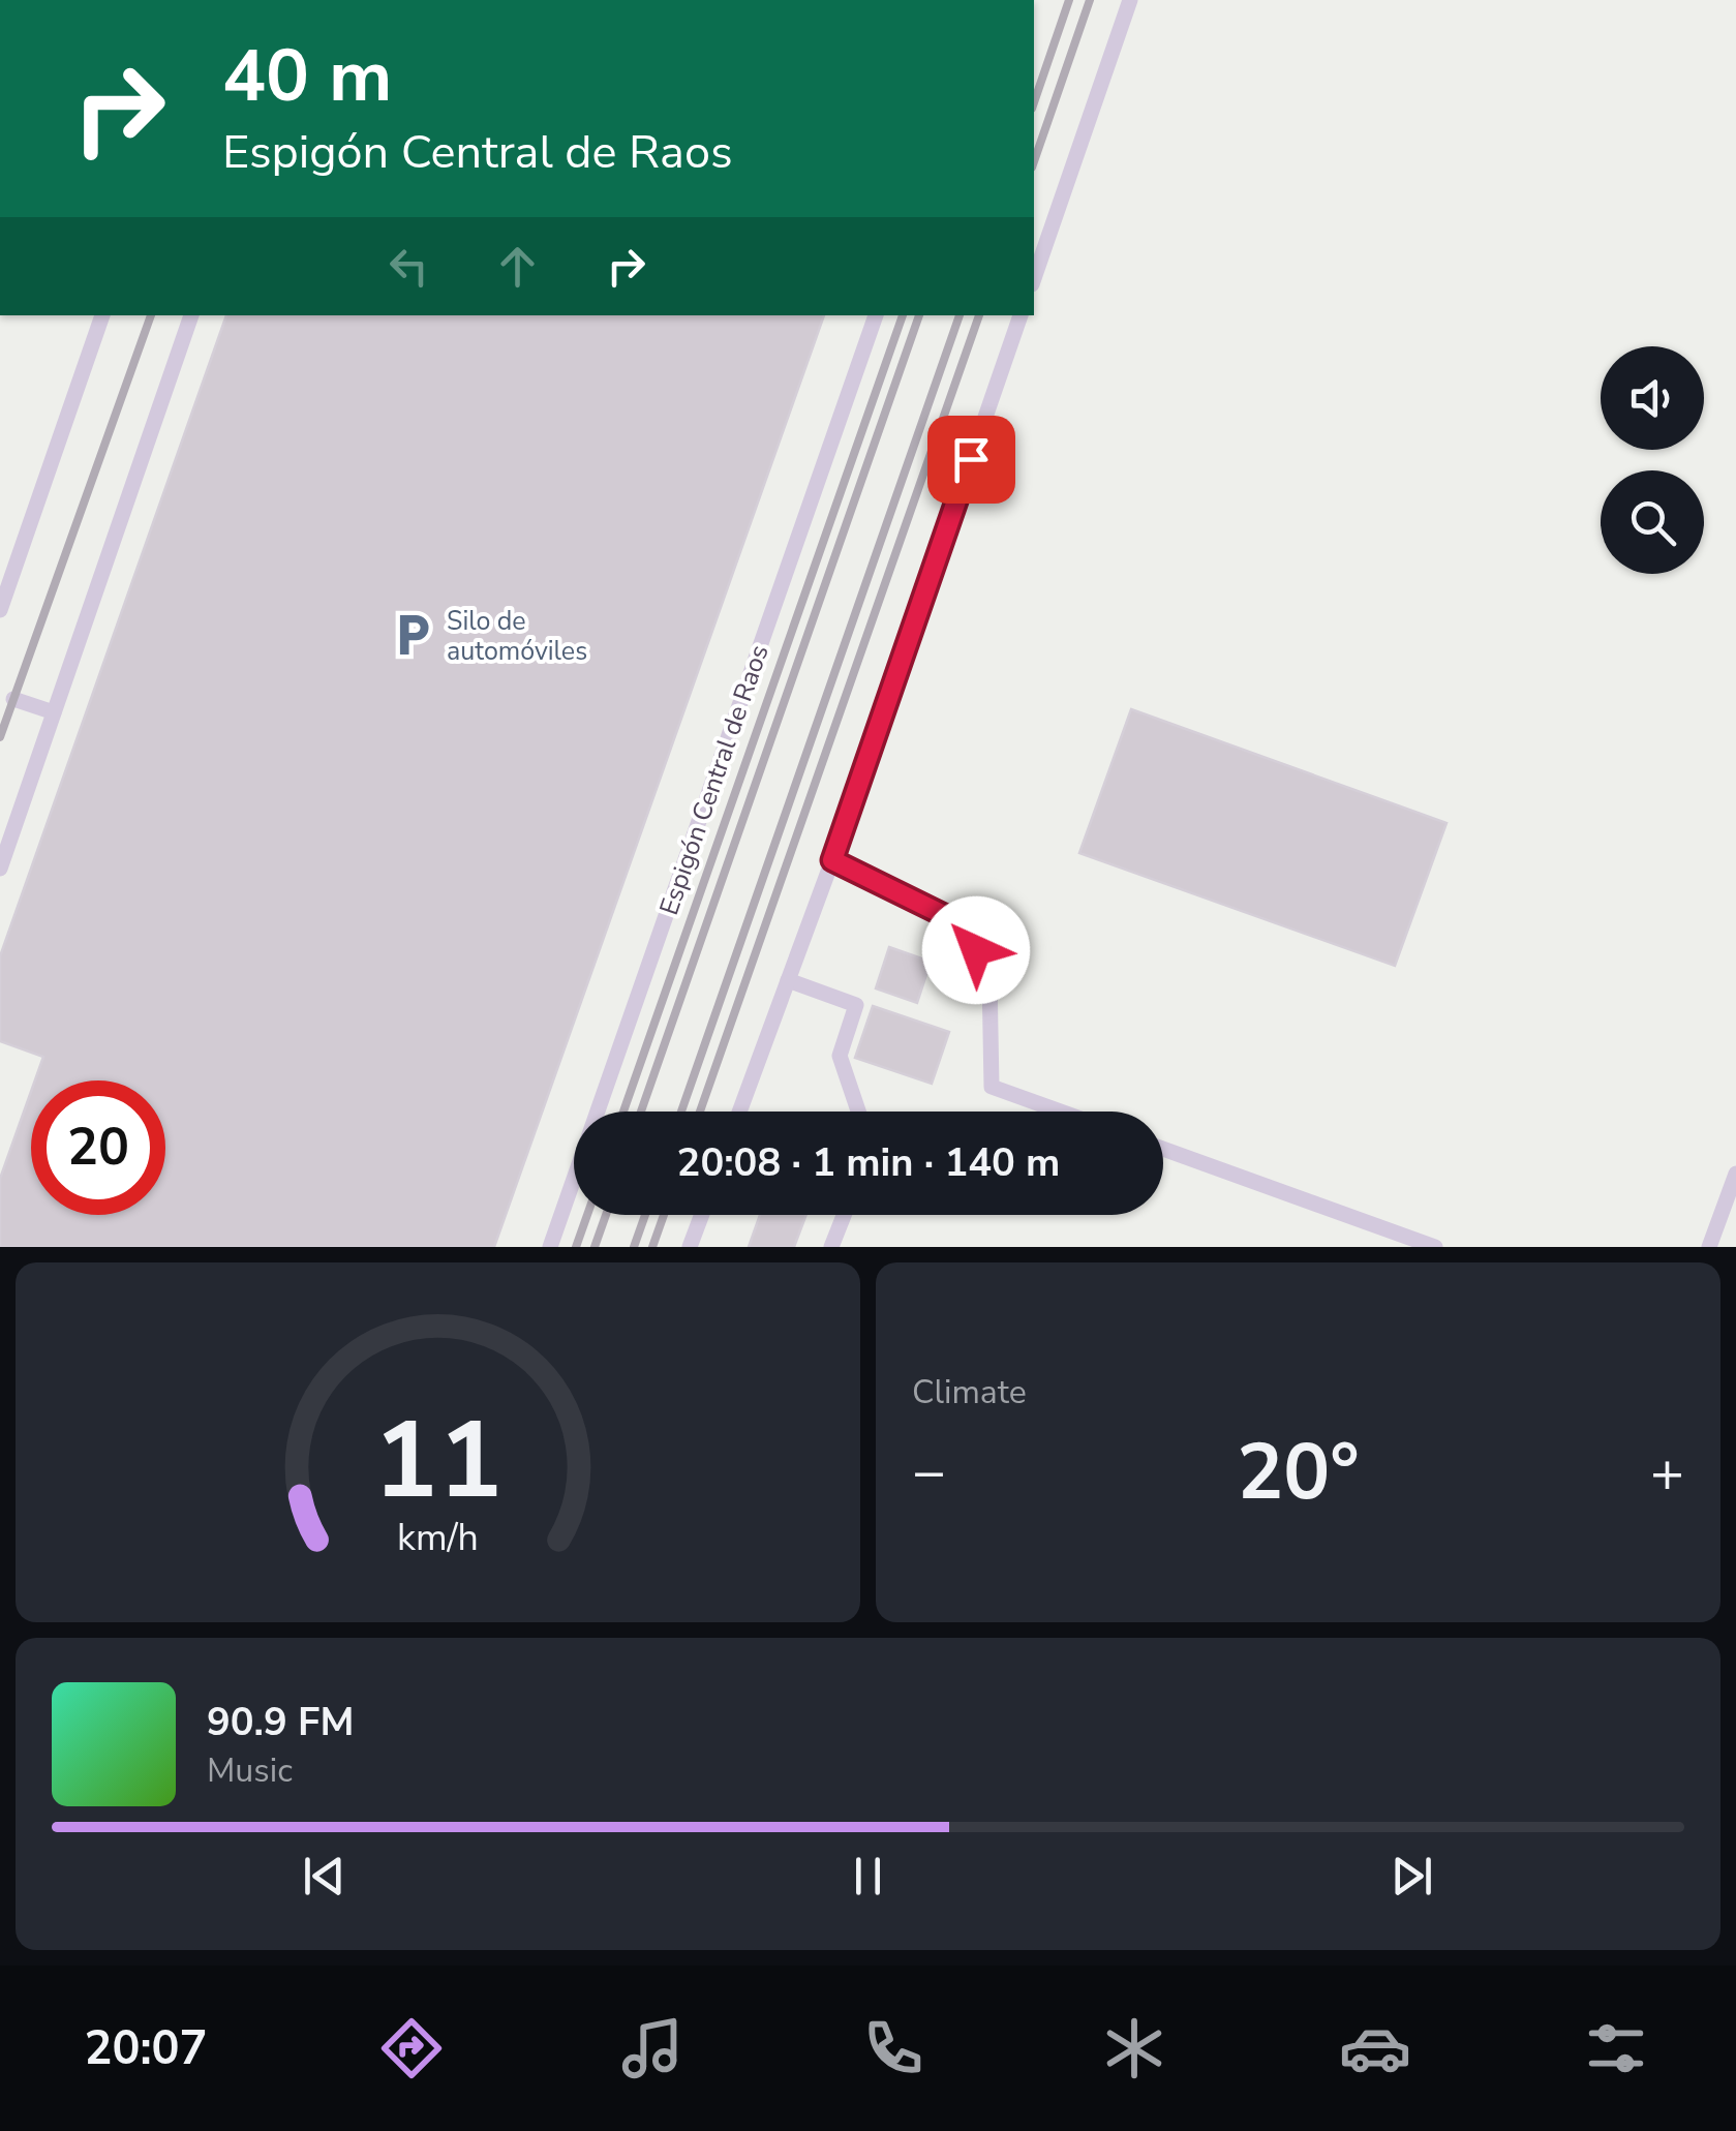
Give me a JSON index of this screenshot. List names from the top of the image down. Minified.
{"streets":{"lane":["Espigón Central de Raos"]},"places":{"parking":["Silo de automóviles"]},"page":{"turn":["40 m","Espigón Central de Raos"],"limit":"20","trip":"20:08 · 1 min · 140 m","tile":"Climate","heat":["−","20°","+"],"song":["90.9 FM","Music"],"tabs":"20:07","gauge":["11","km/h"]}}
